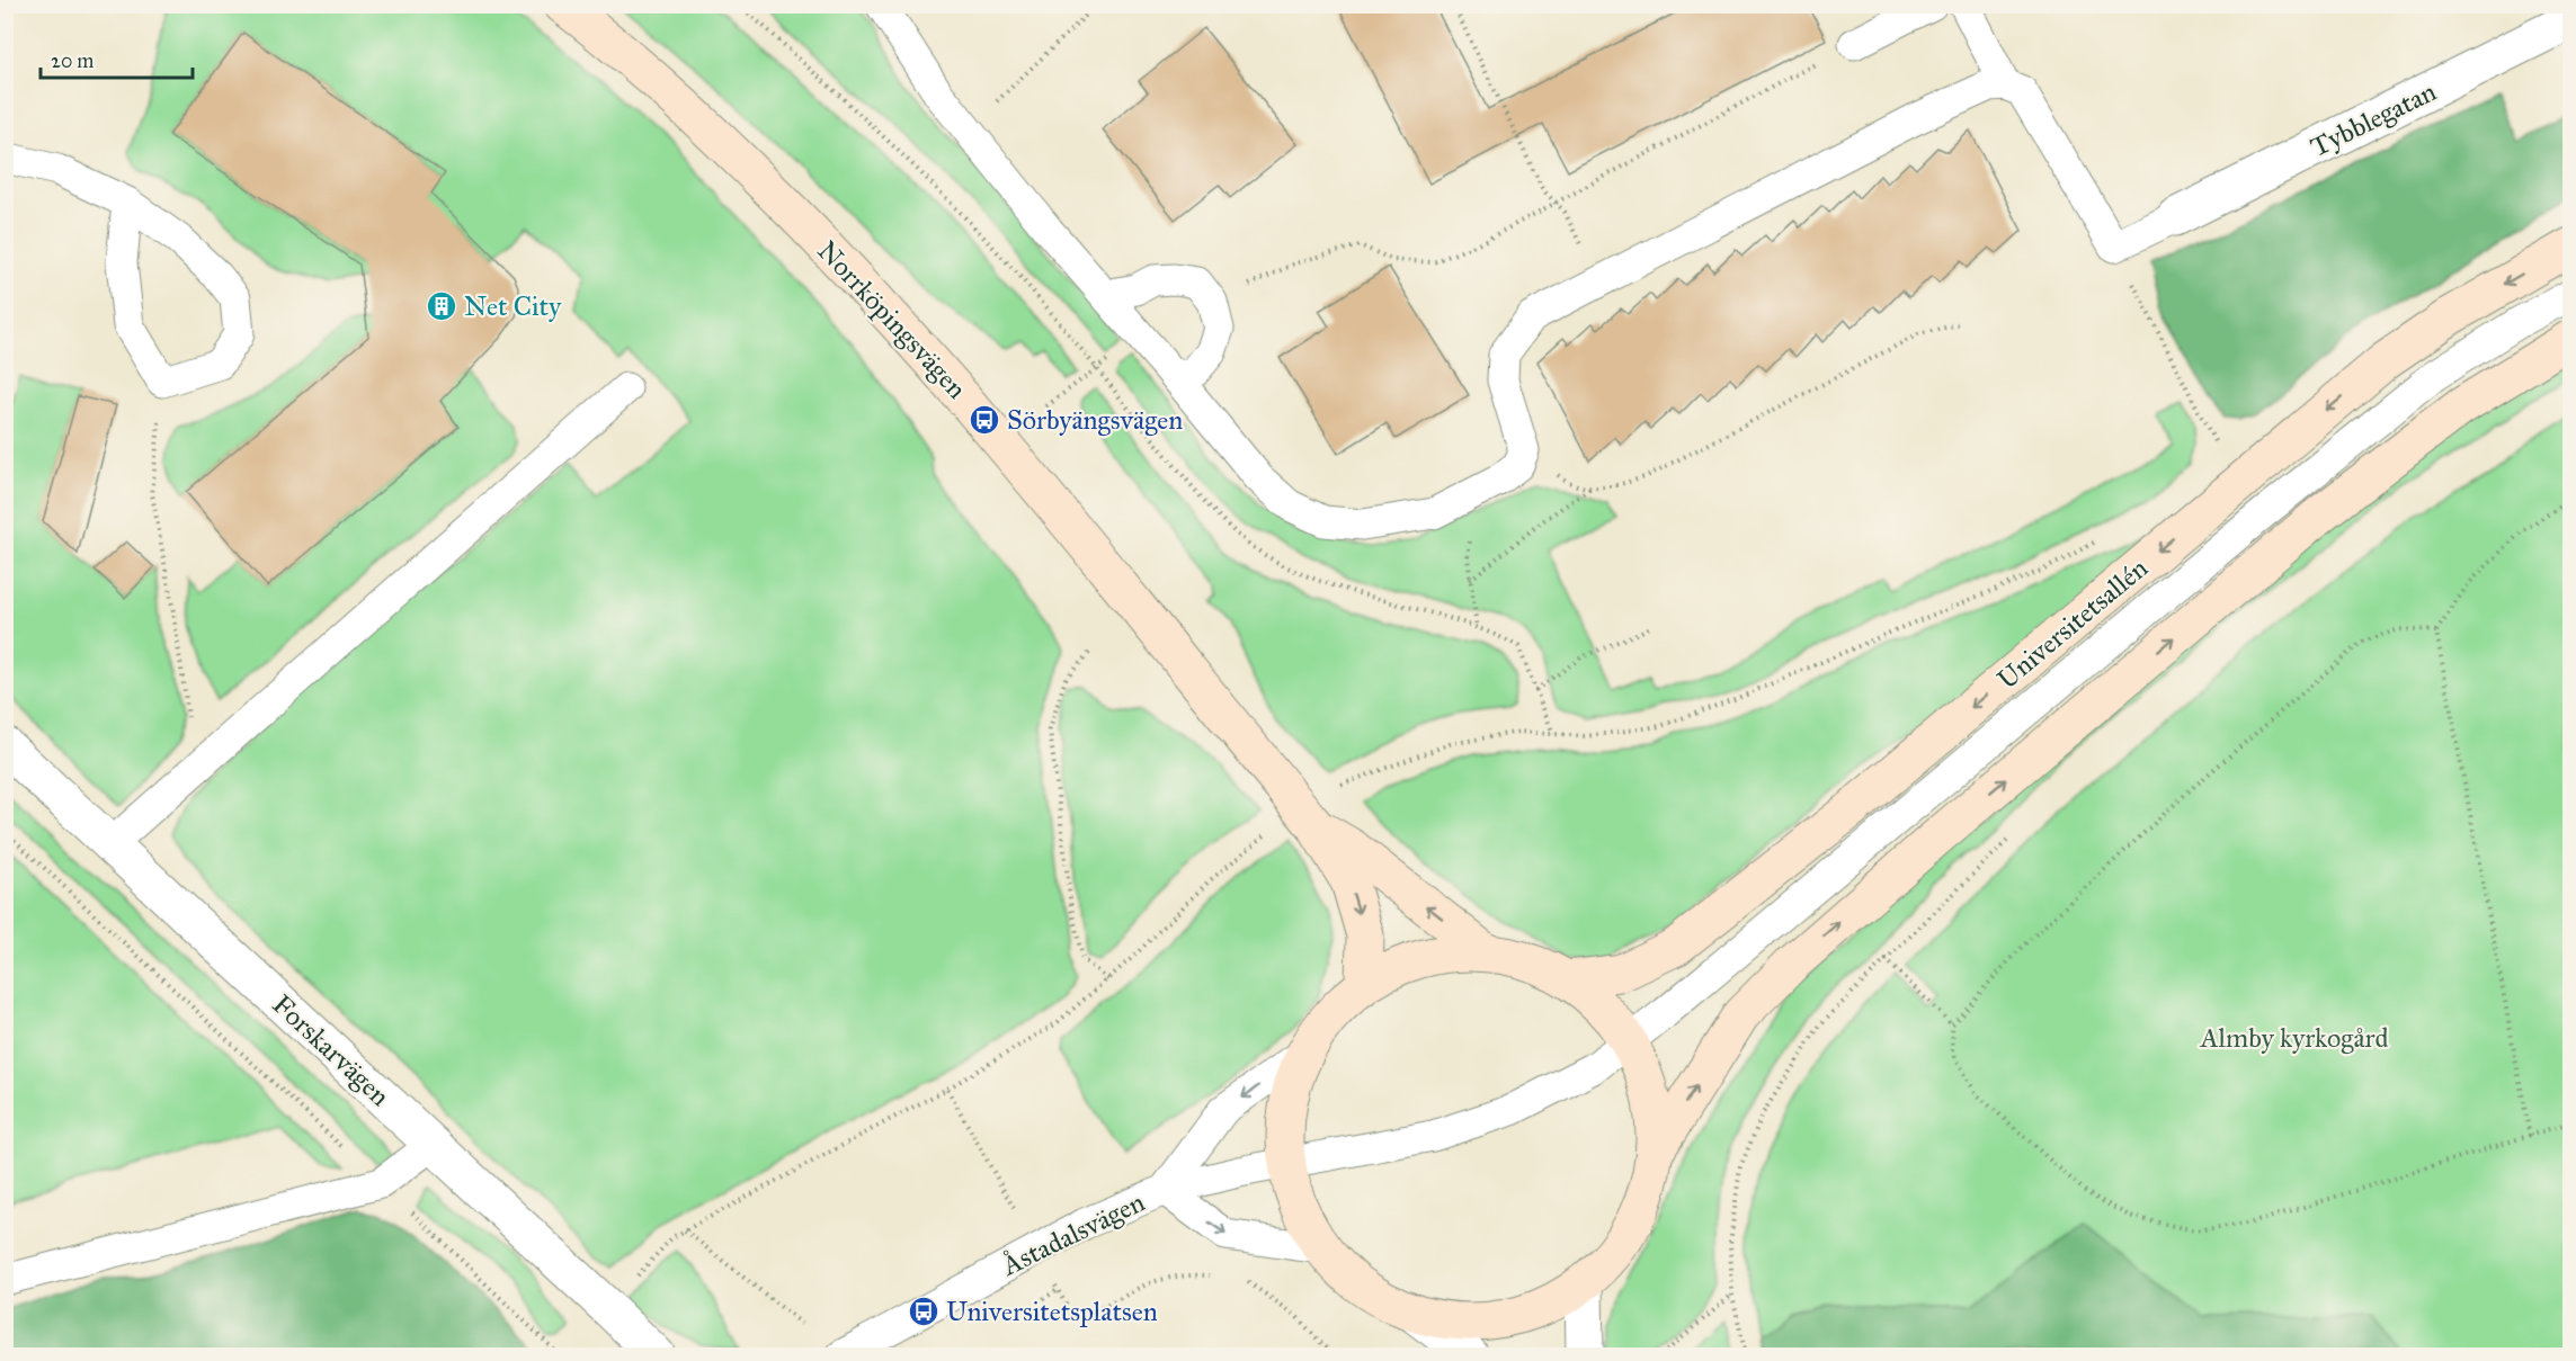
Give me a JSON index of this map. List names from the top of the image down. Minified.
{"streets":{"main road":["Norrköpingsvägen","Universitetsallén"],"street":["Tybblegatan","Forskarvägen"],"lane":["Åstadalsvägen"]},"parks":["Almby kyrkogård"],"places":{"building":["Net City"],"bus stop":["Sörbyängsvägen","Universitetsplatsen"]},"scale_bar":"20 m"}
